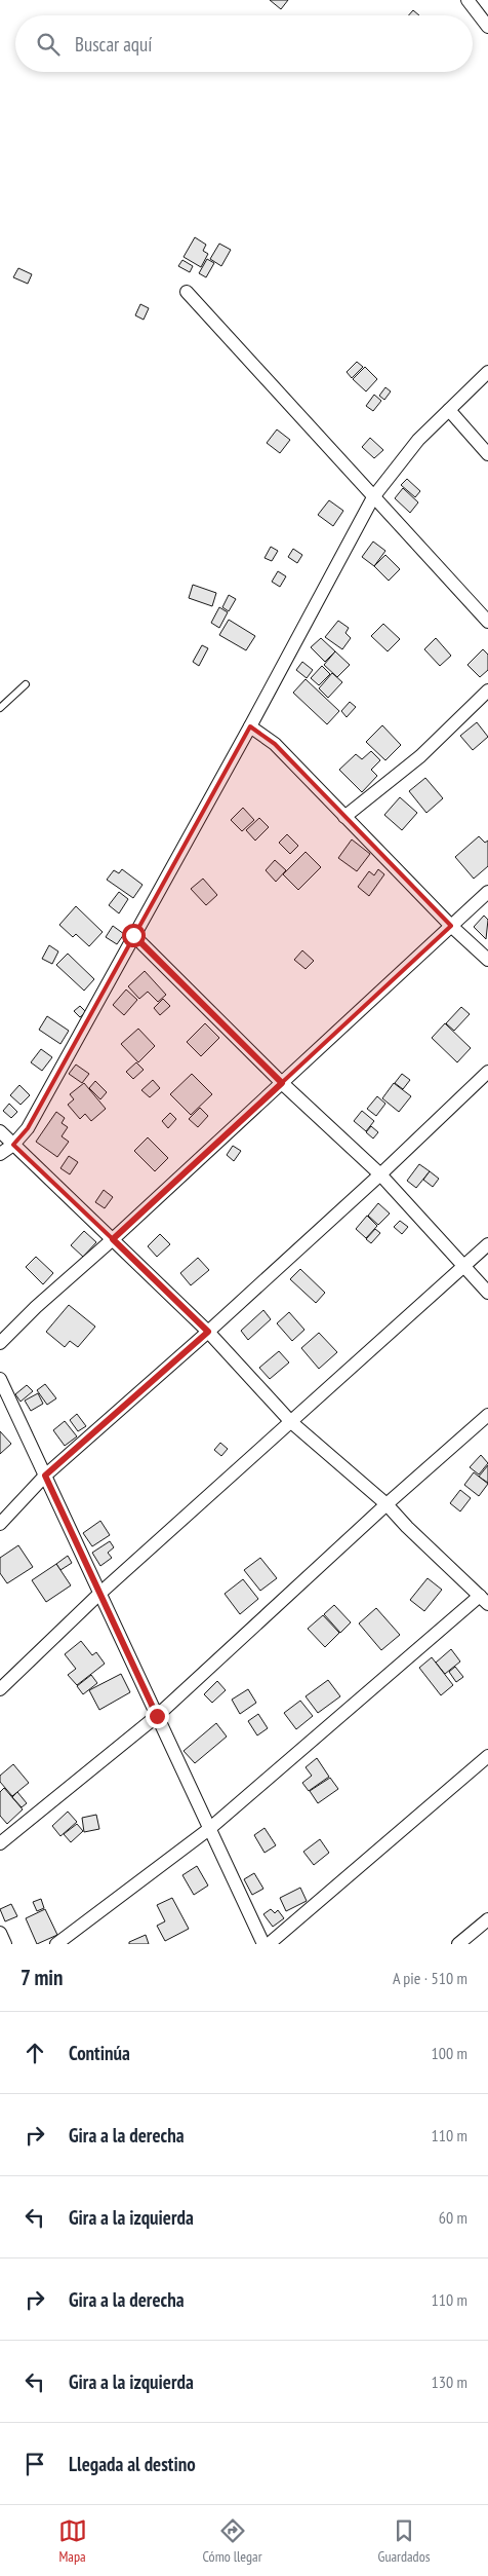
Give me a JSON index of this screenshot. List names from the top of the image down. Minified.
{"page":{"search":"Buscar aquí","heading":["7 min","A pie · 510 m"],"list":[["Continúa","100 m"],["Gira a la derecha","110 m"],["Gira a la izquierda","60 m"],["Gira a la derecha","110 m"],["Gira a la izquierda","130 m"],"Llegada al destino"],"nav":["Mapa","Cómo llegar","Guardados"]}}
